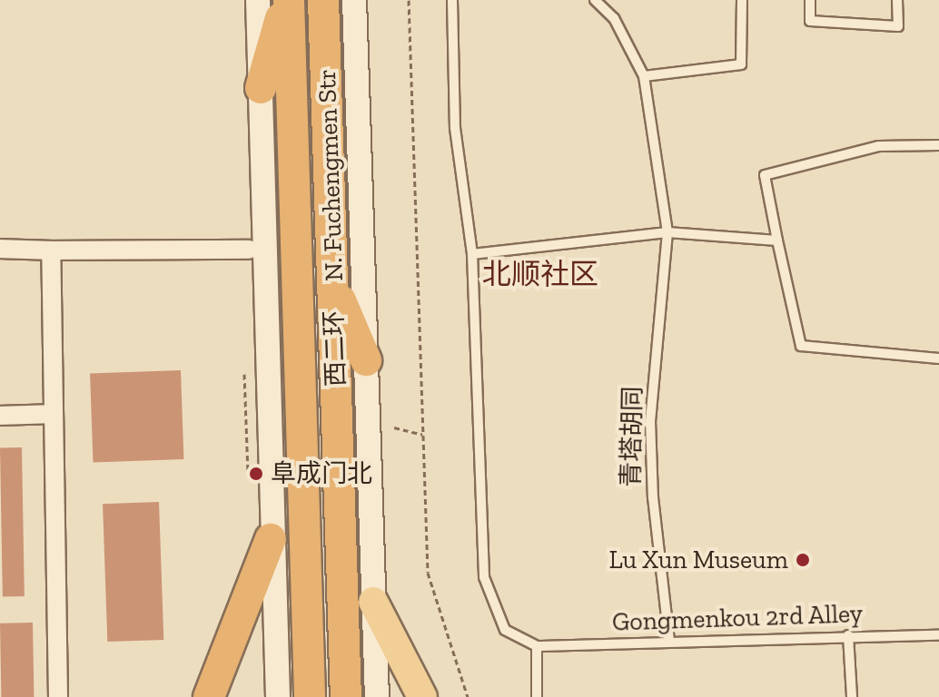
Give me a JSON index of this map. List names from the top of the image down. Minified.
{"streets":{"highway":["西二环"],"street":["N. Fuchengmen Str"],"lane":["青塔胡同","Gongmenkou 2rd Alley"]},"crossings":[["青塔胡同","Gongmenkou 2rd Alley"]],"districts":["北顺社区"],"places":["阜成门北","Lu Xun Museum"]}
